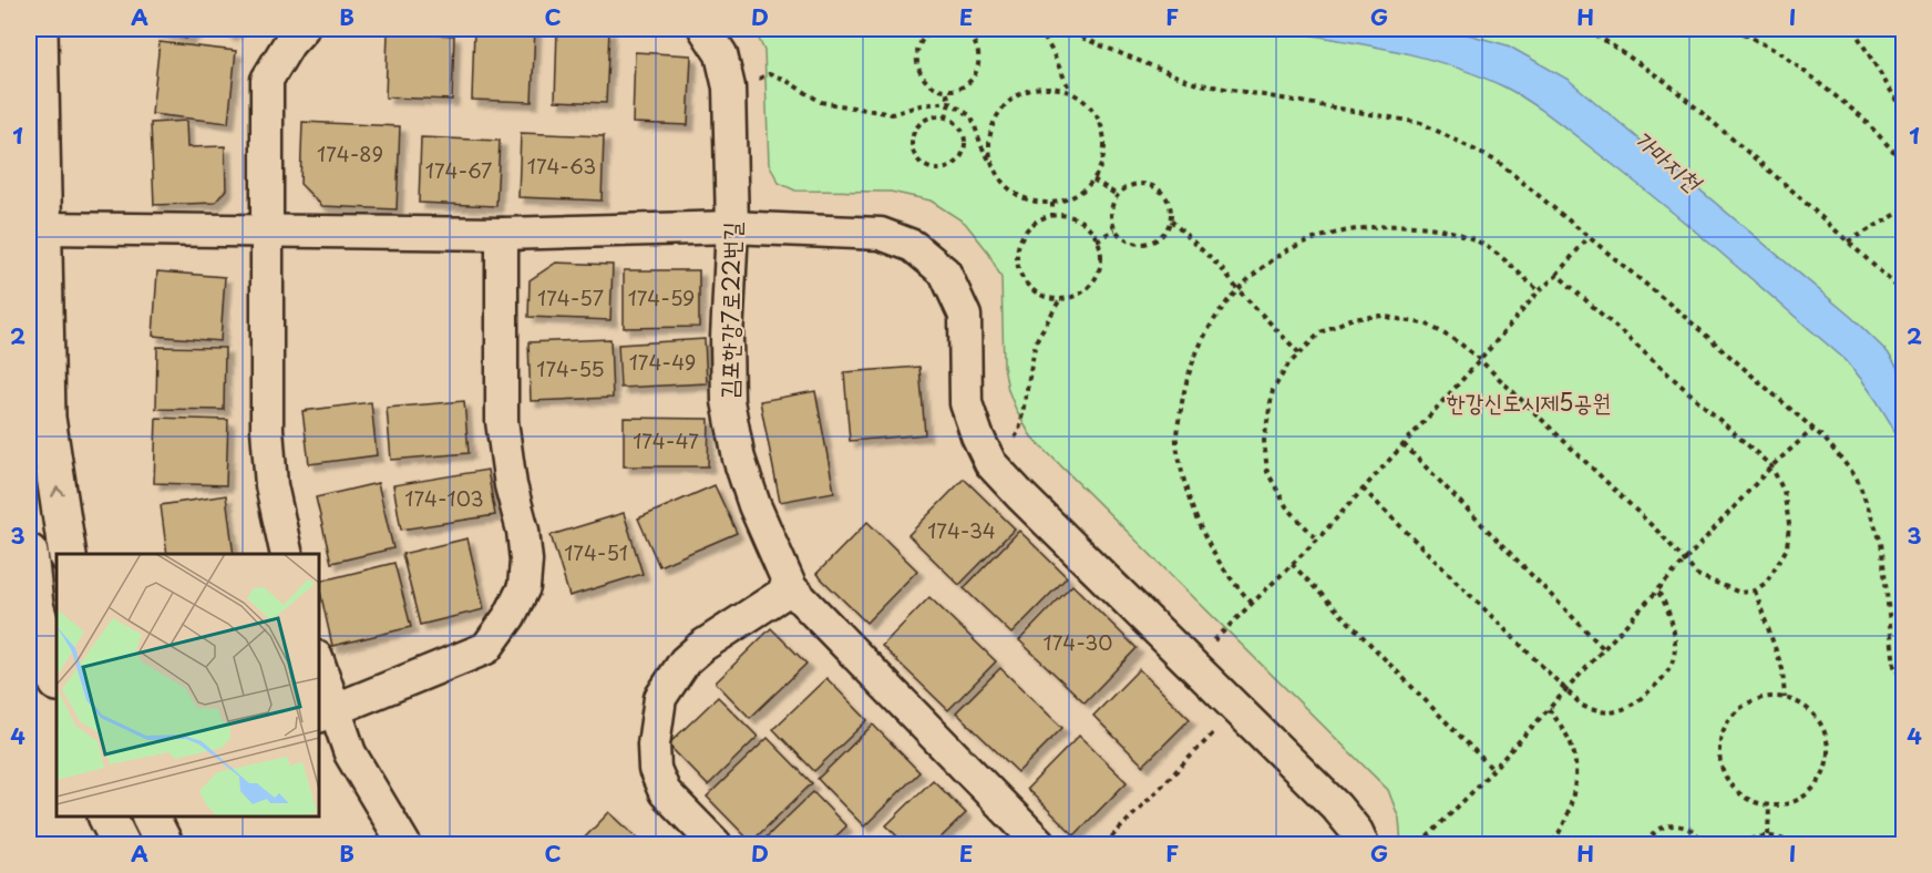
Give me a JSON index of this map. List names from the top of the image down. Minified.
{"streets":{"street":["김포한강7로22번길"]},"water":["가마지천"],"parks":["한강신도시제5공원"],"house_numbers":["174-89","174-63","174-67","174-57","174-59","174-49","174-55","174-47","174-103","174-34","174-51","174-30"],"grid":{"columns":["A","B","C","D","E","F","G","H","I"],"rows":["1","2","3","4"]}}
